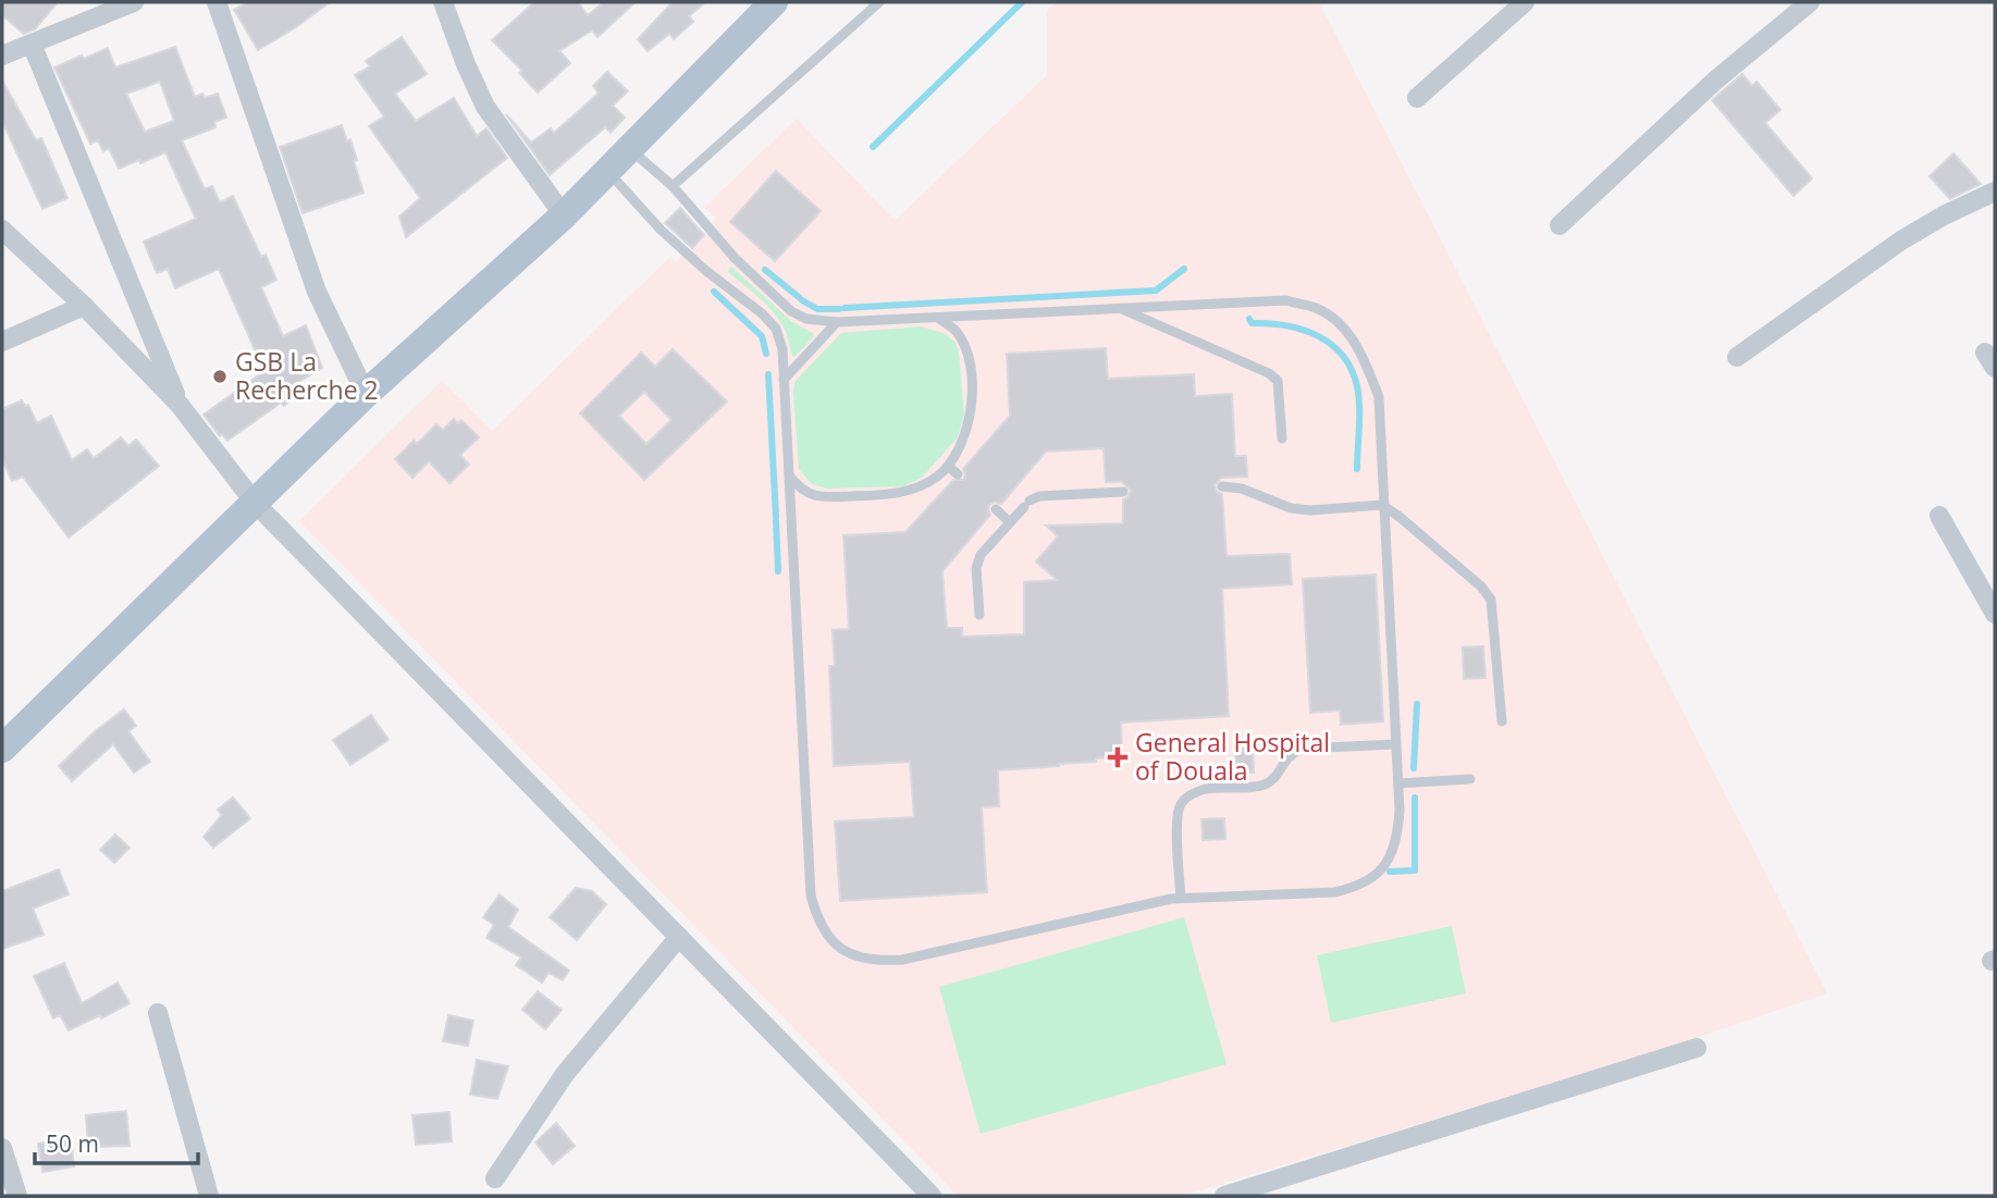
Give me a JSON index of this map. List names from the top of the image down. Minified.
{"places":{"other":["GSB La Recherche 2"],"health":["General Hospital of Douala"]},"scale_bar":"50 m"}
